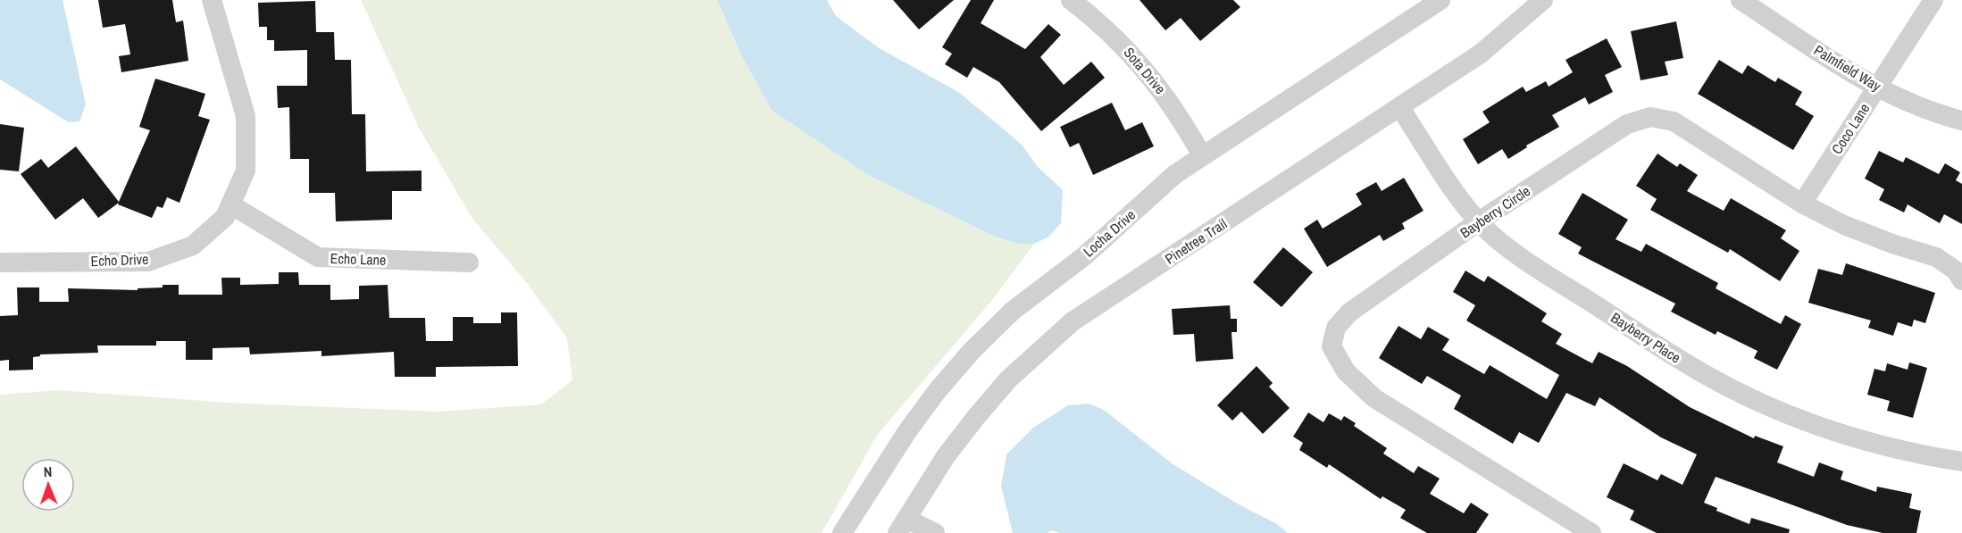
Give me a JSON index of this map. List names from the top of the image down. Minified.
{"streets":{"street":["Palmfield Way","Sota Drive","Coco Lane","Bayberry Circle","Locha Drive","Pinetree Trail","Echo Lane","Echo Drive","Bayberry Place"]},"crossings":[["Palmfield Way","Coco Lane"],["Sota Drive","Locha Drive"],["Coco Lane","Bayberry Circle"],["Bayberry Circle","Bayberry Place"],["Pinetree Trail","Bayberry Place"],["Echo Lane","Echo Drive"]],"north":"top"}
